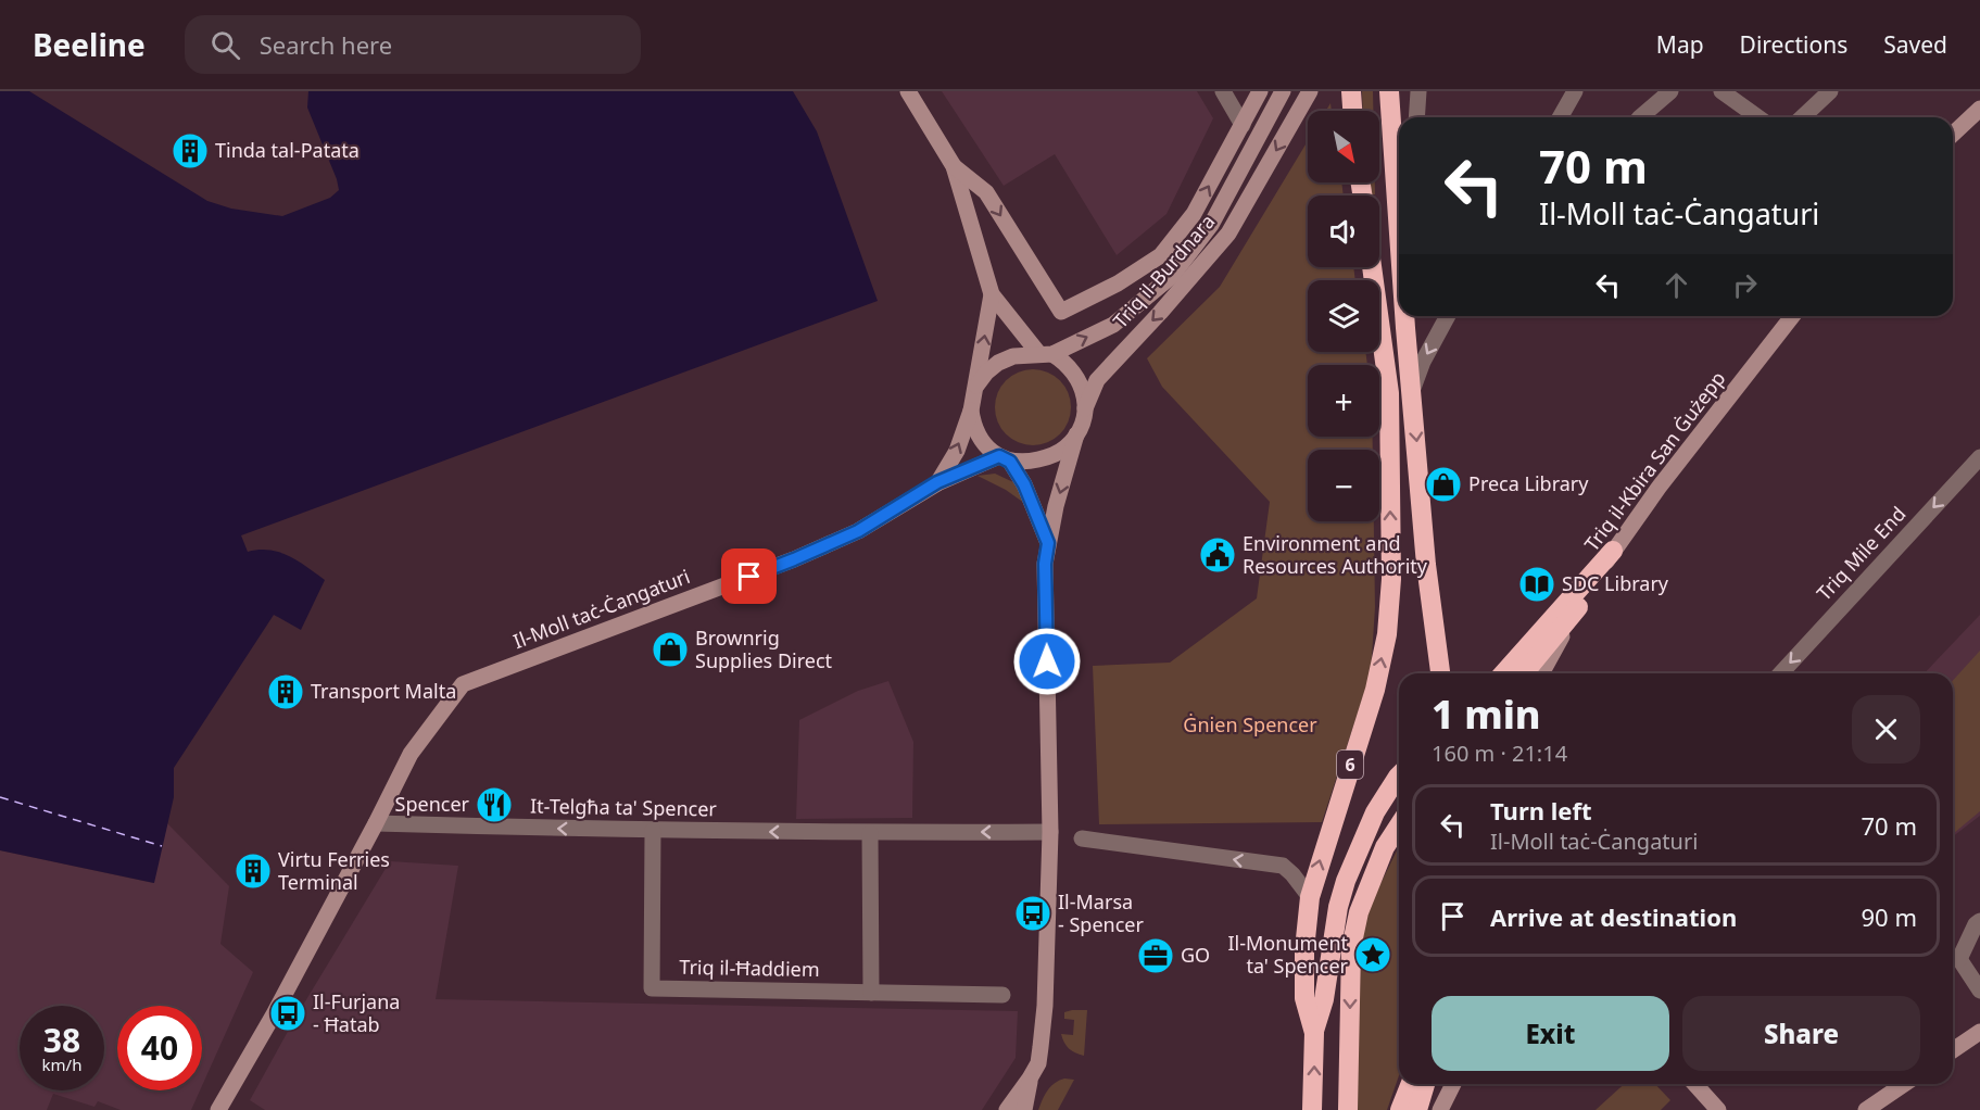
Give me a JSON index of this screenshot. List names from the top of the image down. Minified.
{"streets":{"highway":["6"],"street":["Triq il-Burdnara","Triq il-Kbira San Ġużepp","Triq Mile End","Il-Moll taċ-Ċangaturi","It-Telgħa ta' Spencer","Triq il-Ħaddiem"]},"crossings":[["Triq il-Burdnara","Il-Moll taċ-Ċangaturi"],["Il-Moll taċ-Ċangaturi","It-Telgħa ta' Spencer"],["It-Telgħa ta' Spencer","Triq il-Ħaddiem"]],"one_way":["Triq Mile End","It-Telgħa ta' Spencer"],"parks":["Ġnien Spencer"],"places":{"building":["Tinda tal-Patata","Transport Malta","Virtu Ferries Terminal"],"shop":["Preca Library","Brownrig Supplies Direct"],"public building":["Environment and Resources Authority"],"library":["SDC Library"],"restaurant":["Spencer"],"bus stop":["Il-Marsa - Spencer","Il-Furjana - Ħatab"],"place":["Il-Monument ta' Spencer"],"office":["GO"]},"north":"bottom right","page":{"header":"Beeline","search":"Search here","nav":["Map","Directions","Saved"],"map_buttons":["+","−"],"turn":["70 m","Il-Moll taċ-Ċangaturi"],"heading":["1 min","160 m · 21:14"],"list":[{"name":"Turn left","note":"Il-Moll taċ-Ċangaturi","value":"70 m"},{"name":"Arrive at destination","value":"90 m"}],"buttons":["Exit","Share"],"speed":"38 km/h","limit":"40"}}
